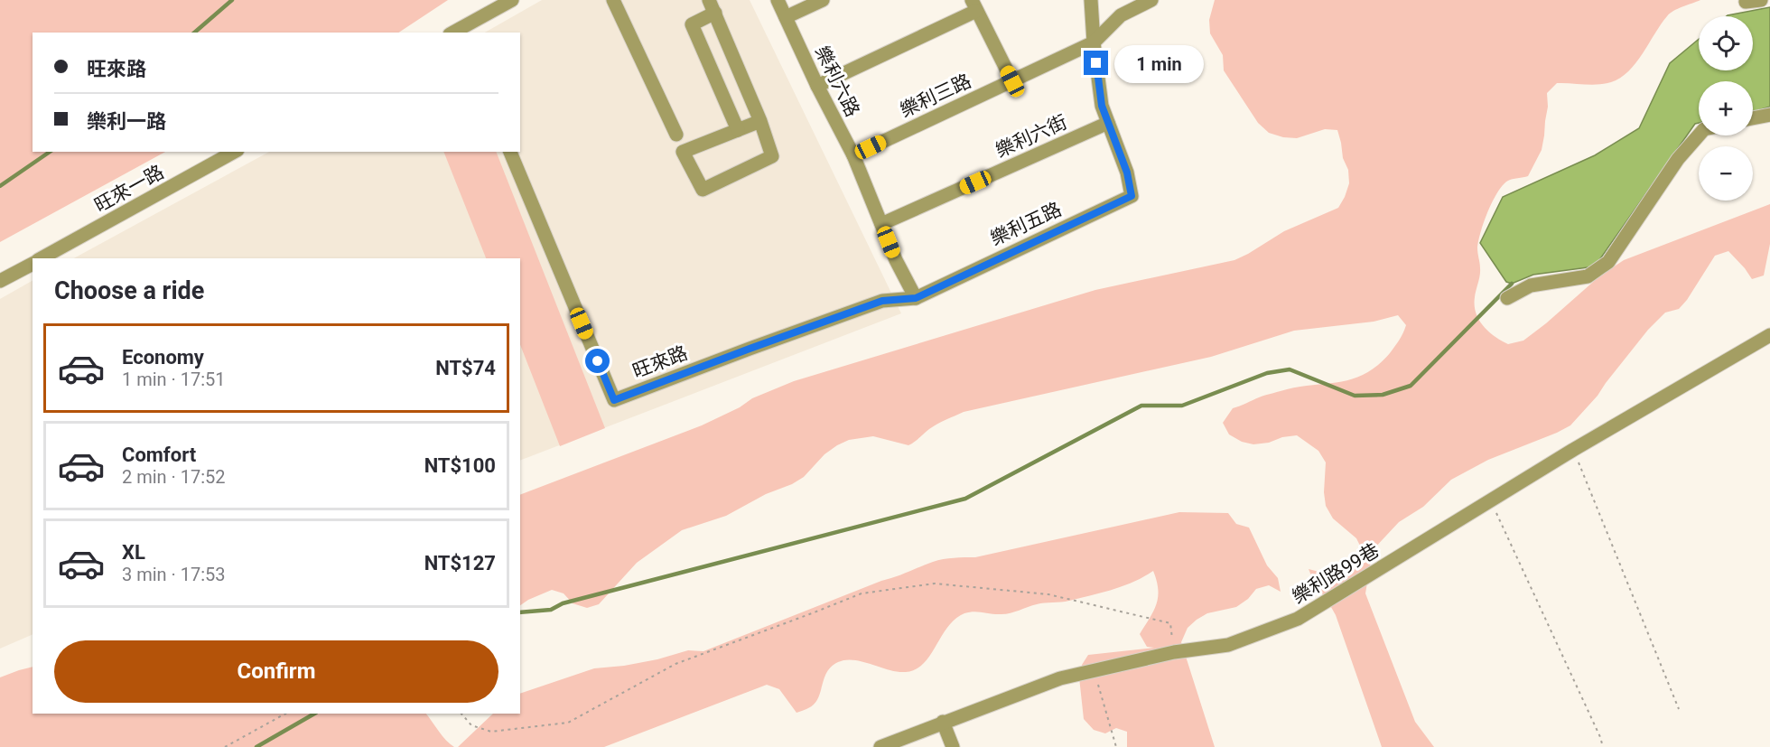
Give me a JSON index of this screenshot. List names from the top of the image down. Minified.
{"streets":{"street":["樂利六路","樂利三路","樂利六街","旺來一路","樂利五路","旺來路","樂利路99巷"]},"crossings":[["樂利六路","樂利三路"],["樂利六路","樂利六街"],["樂利六路","樂利五路"],["樂利六路","旺來路"],["樂利六街","樂利五路"],["樂利五路","旺來路"]],"page":{"map_buttons":["+","−"],"banner":["旺來路","樂利一路"],"bubble":"1 min","heading":"Choose a ride","list":[{"name":"Economy","note":"1 min · 17:51","value":"NT$74"},{"name":"Comfort","note":"2 min · 17:52","value":"NT$100"},{"name":"XL","note":"3 min · 17:53","value":"NT$127"}],"buttons":"Confirm"}}
